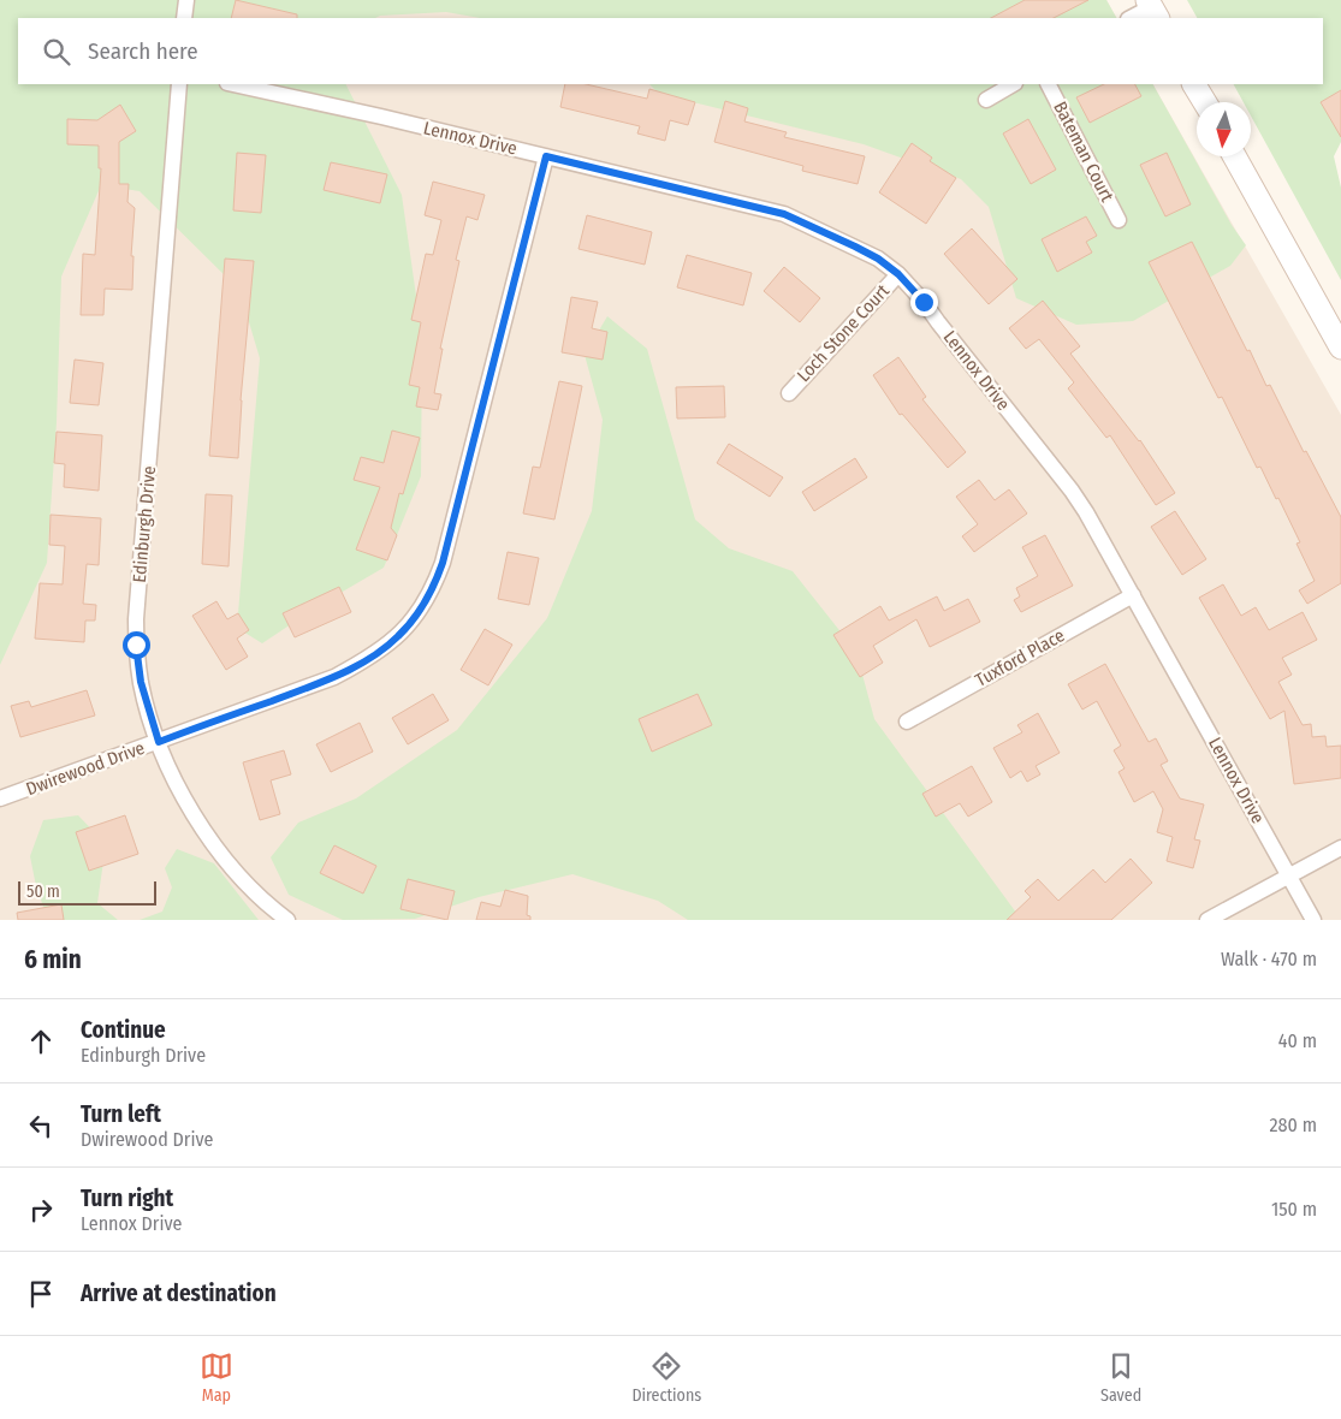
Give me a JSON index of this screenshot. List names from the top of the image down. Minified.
{"streets":{"street":["Lennox Drive","Bateman Court","Loch Stone Court","Edinburgh Drive","Tuxford Place","Dwirewood Drive"]},"crossings":[["Lennox Drive","Loch Stone Court"],["Lennox Drive","Tuxford Place"],["Lennox Drive","Dwirewood Drive"],["Edinburgh Drive","Dwirewood Drive"]],"scale_bar":"50 m","north":"bottom","page":{"search":"Search here","scale":"50 m","heading":["6 min","Walk · 470 m"],"list":[["Continue","Edinburgh Drive","40 m"],["Turn left","Dwirewood Drive","280 m"],["Turn right","Lennox Drive","150 m"],"Arrive at destination"],"nav":["Map","Directions","Saved"]}}
